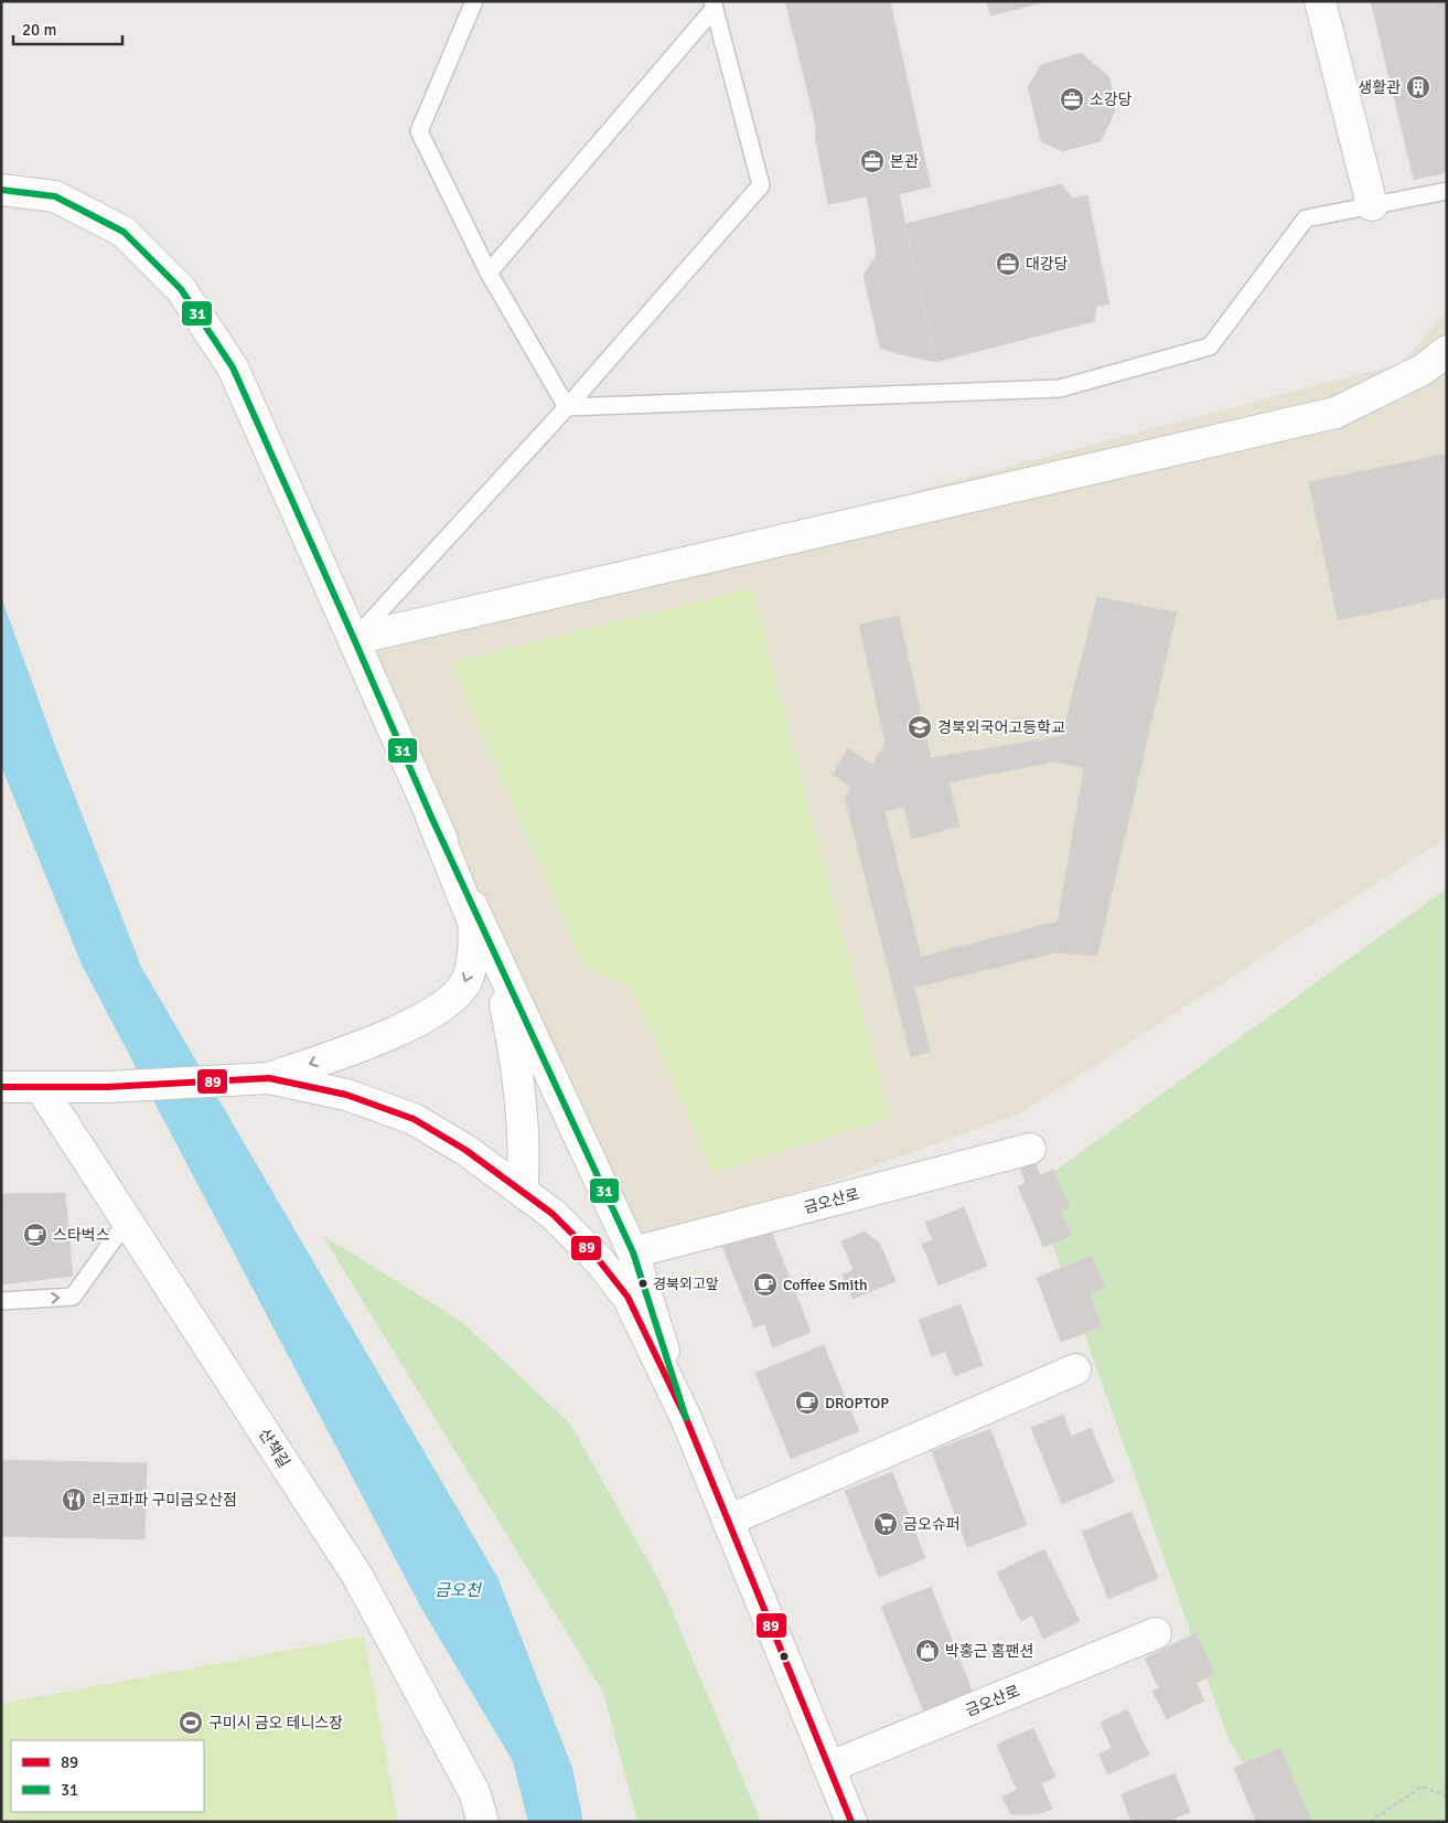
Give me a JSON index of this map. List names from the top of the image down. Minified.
{"streets":{"street":["금오산로","산책길"]},"water":["금오천"],"places":{"building":["생활관"],"office":["소강당","본관","대강당"],"school or university":["경북외국어고등학교"],"cafe":["스타벅스","Coffee Smith","DROPTOP"],"other":["경북외고앞"],"restaurant":["리코파파 구미금오산점"],"supermarket":["금오슈퍼"],"shop":["박홍근 홈팬션"],"sports":["구미시 금오 테니스장"]},"lines":["transit line 31","transit line 89"],"legend":["89","31"],"scale_bar":"20 m"}
